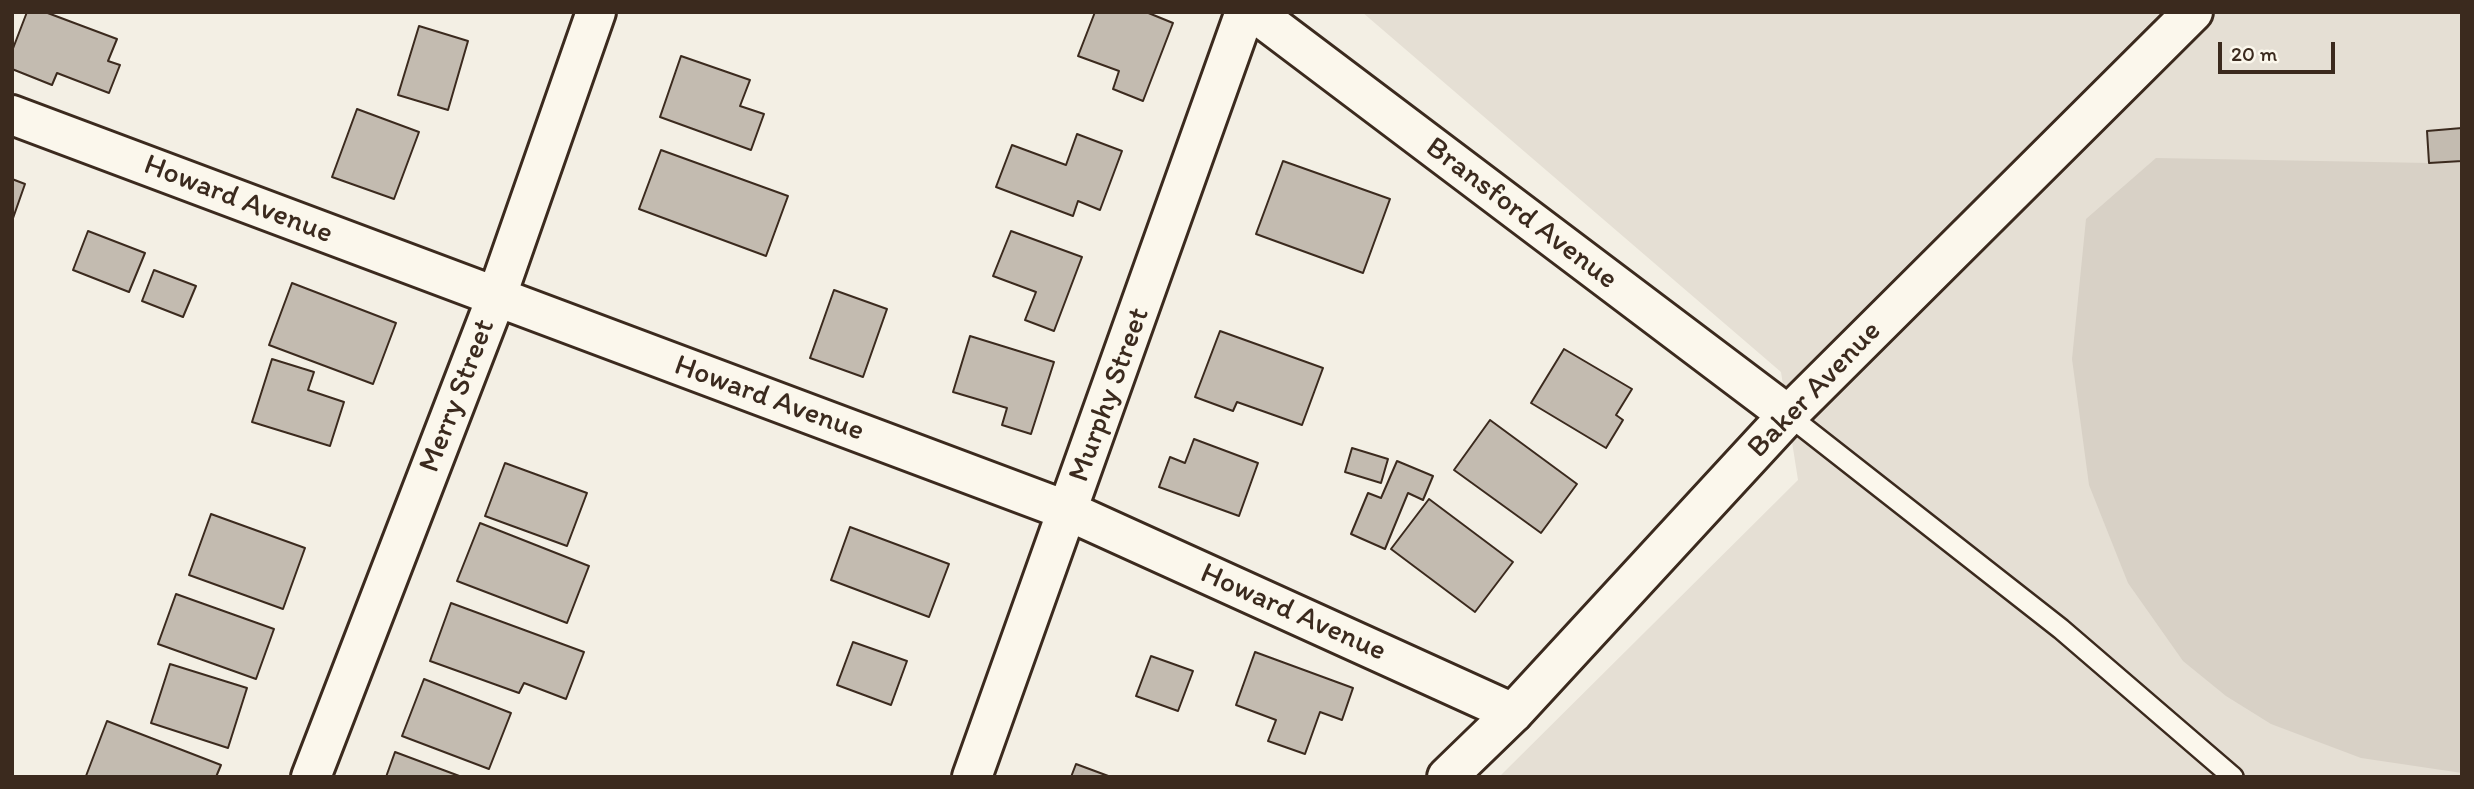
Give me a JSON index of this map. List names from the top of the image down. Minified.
{"streets":{"street":["Howard Avenue","Bransford Avenue","Baker Avenue","Murphy Street","Merry Street"]},"crossings":[["Howard Avenue","Baker Avenue"],["Howard Avenue","Murphy Street"],["Howard Avenue","Merry Street"],["Bransford Avenue","Baker Avenue"]],"scale_bar":"20 m"}
